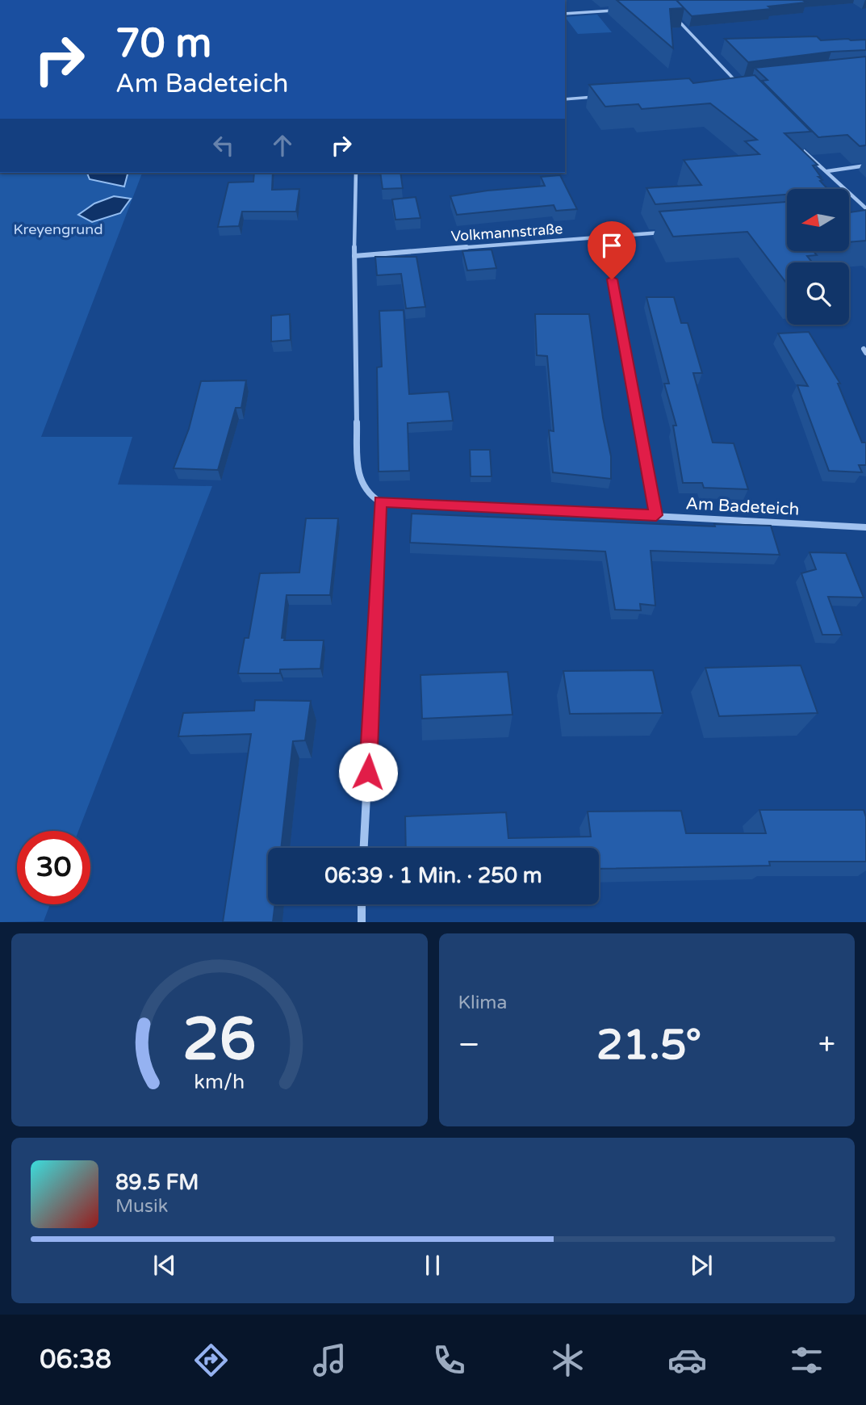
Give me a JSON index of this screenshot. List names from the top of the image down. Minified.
{"streets":{"street":["Volkmannstraße","Am Badeteich"]},"parks":["Kreyengrund"],"north":"left","page":{"turn":["70 m","Am Badeteich"],"limit":"30","trip":"06:39 · 1 Min. · 250 m","tile":"Klima","heat":["−","21.5°","+"],"song":["89.5 FM","Musik"],"tabs":"06:38","gauge":["26","km/h"]}}
